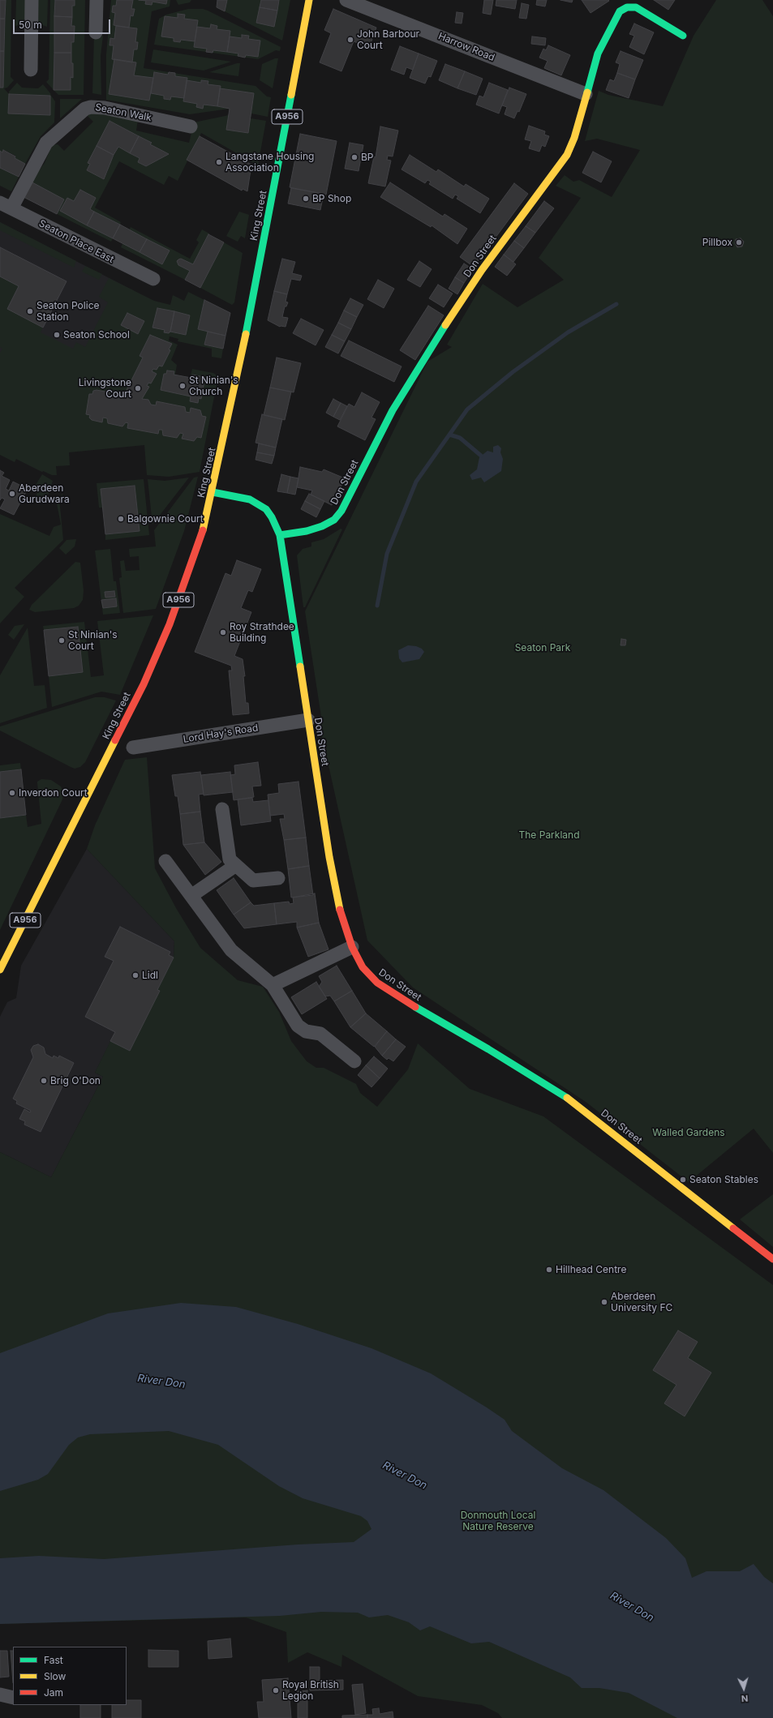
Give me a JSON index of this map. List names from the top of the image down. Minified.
{"streets":{"street":["Harrow Road","Seaton Walk","A956","King Street","Seaton Place East","Don Street","Lord Hay's Road"]},"crossings":[["Harrow Road","Don Street"],["Seaton Walk","Seaton Place East"],["King Street","Don Street"],["Don Street","Lord Hay's Road"]],"water":["River Don"],"parks":["Seaton Park","The Parkland","Walled Gardens","Donmouth Local Nature Reserve"],"places":["John Barbour Court","BP","Langstane Housing Association","BP Shop","Pillbox","Seaton Police Station","Seaton School","St Ninian's Church","Livingstone Court","Aberdeen Gurudwara","Balgownie Court","Roy Strathdee Building","St Ninian's Court","Inverdon Court","Lidl","Brig O'Don","Seaton Stables","Hillhead Centre","Aberdeen University FC","Royal British Legion"],"legend":["Fast","Slow","Jam"],"scale_bar":"50 m","north":"bottom"}
